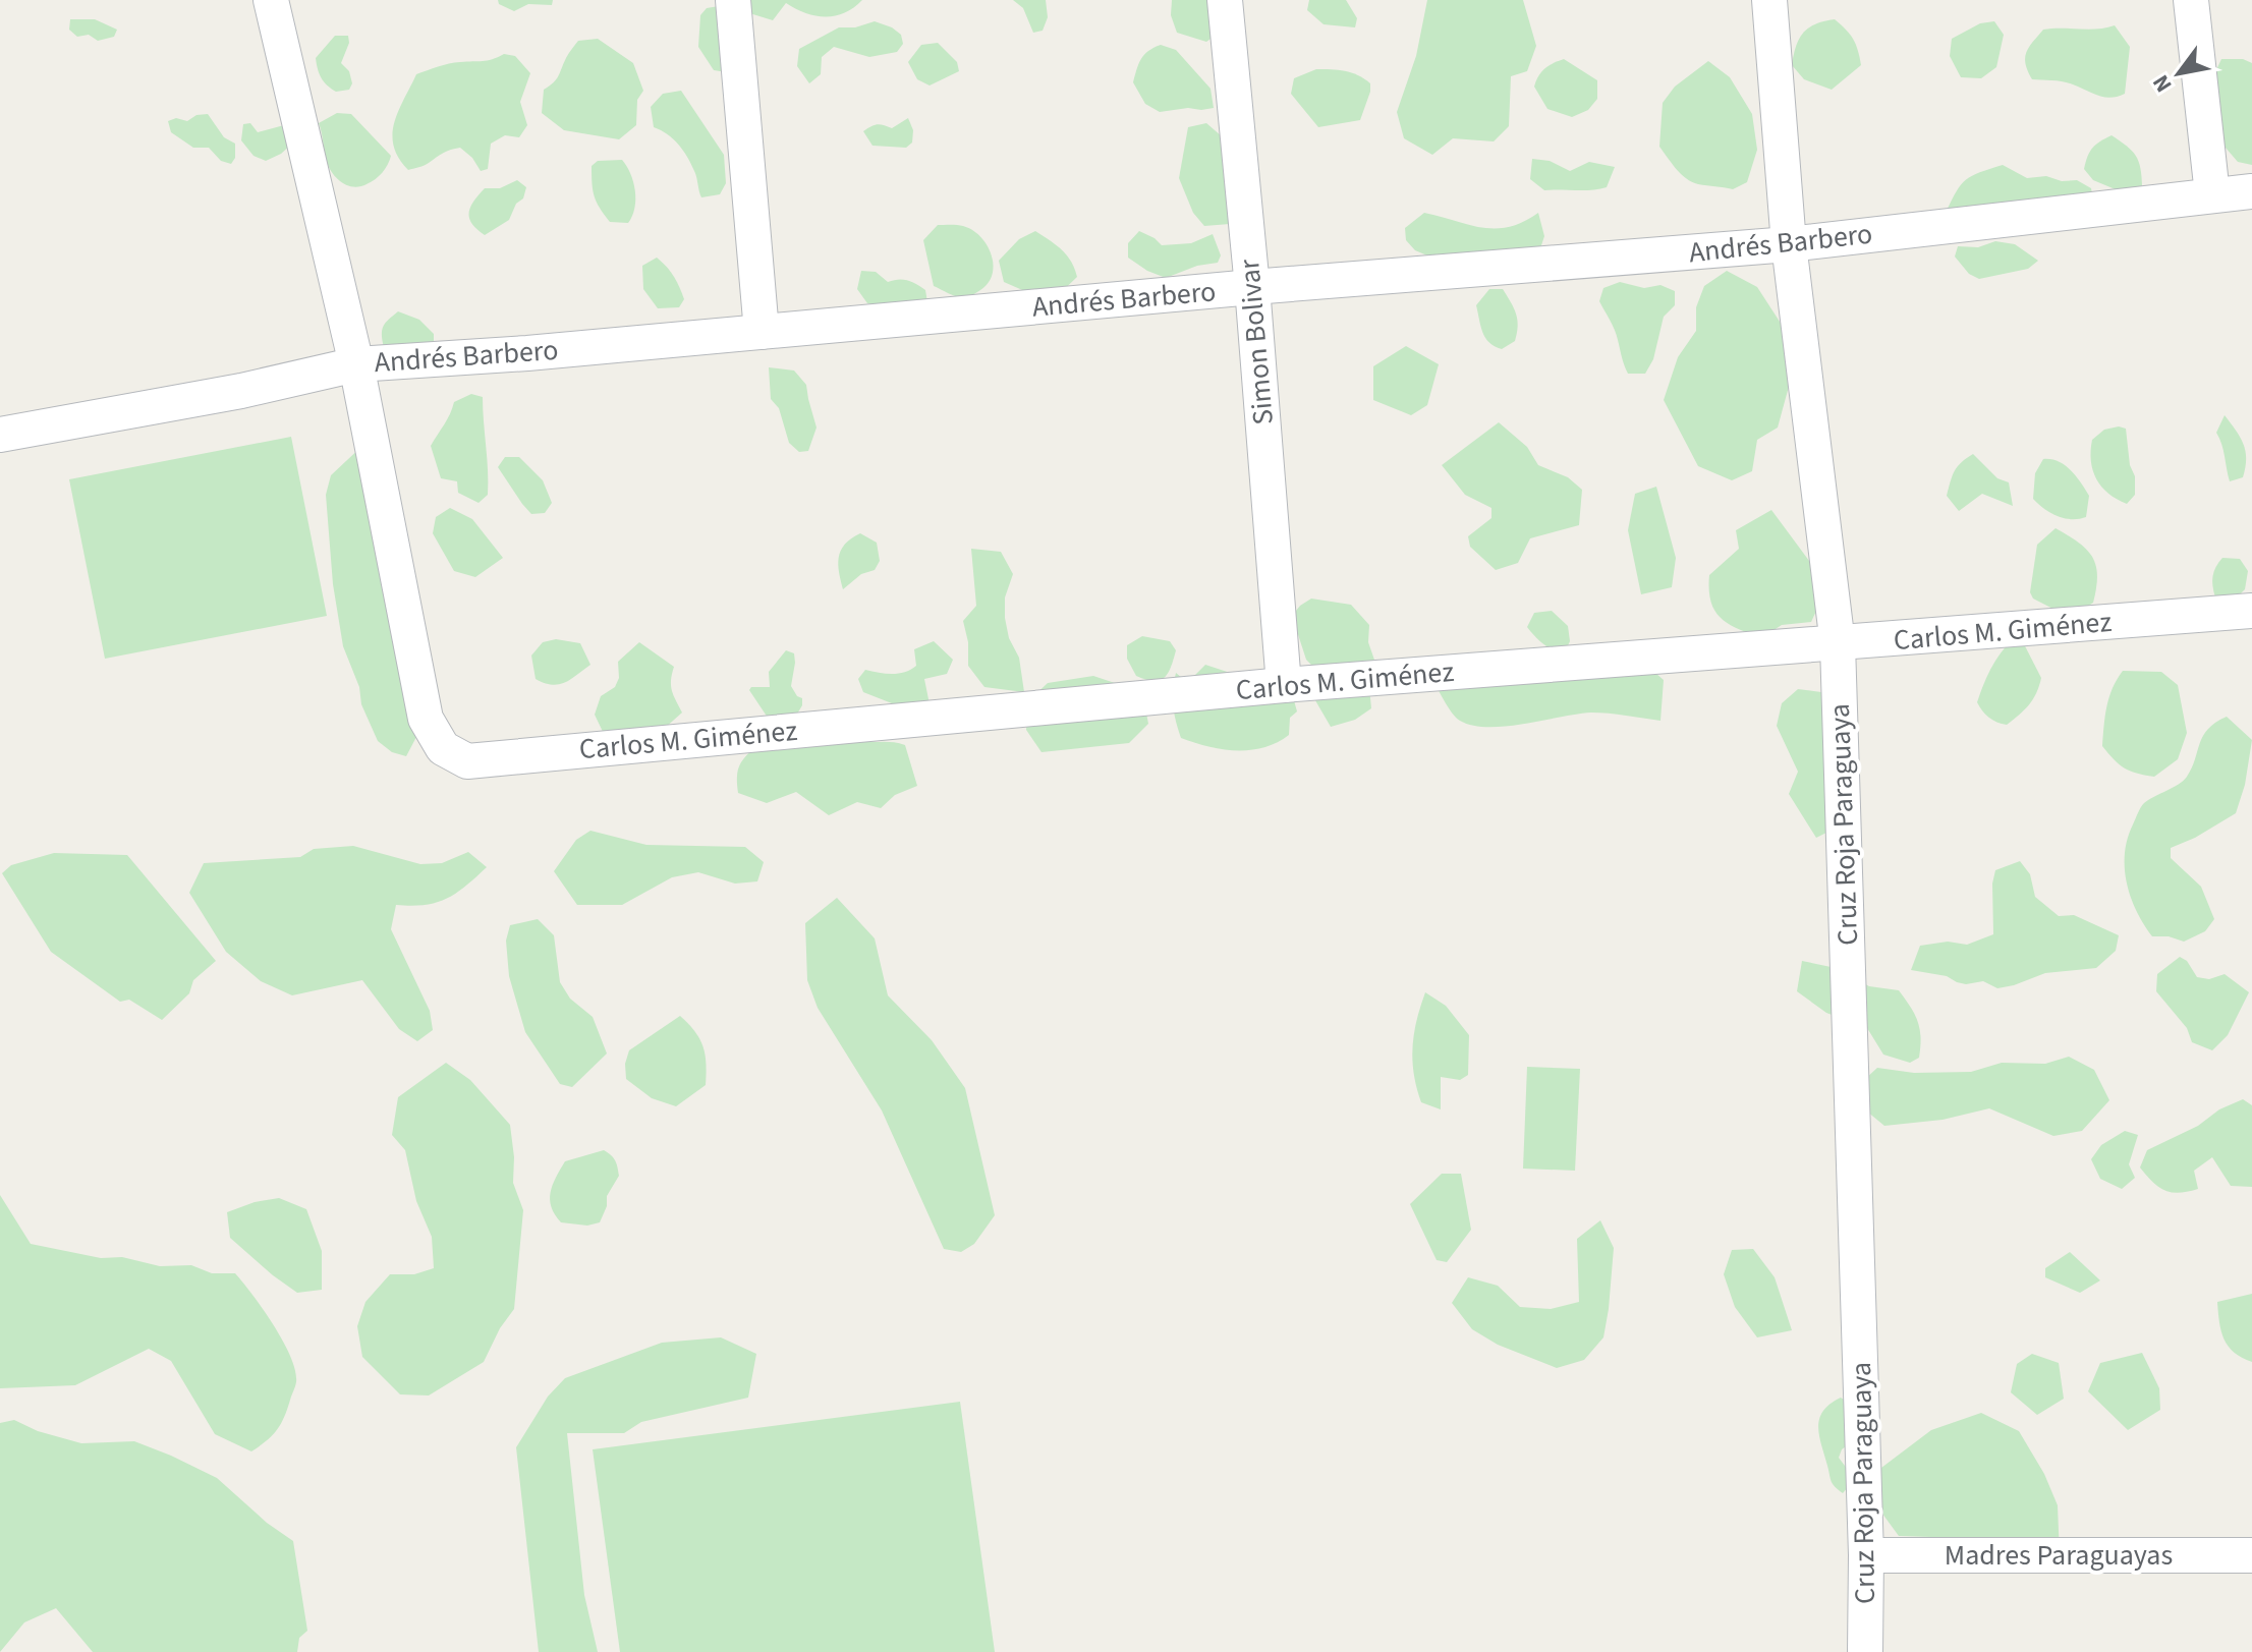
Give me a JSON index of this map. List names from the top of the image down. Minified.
{"streets":{"street":["Andrés Barbero","Simon Bolivar","Carlos M. Giménez","Cruz Roja Paraguaya","Madres Paraguayas"]},"crossings":[["Andrés Barbero","Simon Bolivar"],["Andrés Barbero","Carlos M. Giménez"],["Andrés Barbero","Cruz Roja Paraguaya"],["Simon Bolivar","Carlos M. Giménez"],["Carlos M. Giménez","Cruz Roja Paraguaya"],["Cruz Roja Paraguaya","Madres Paraguayas"]],"north":"bottom left"}
